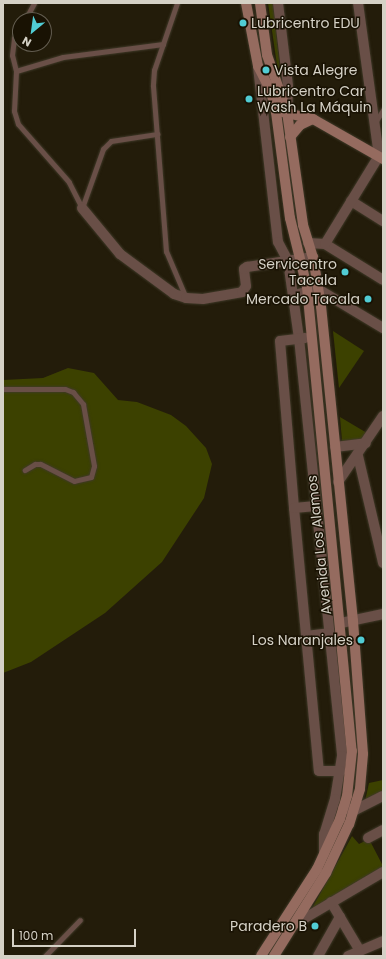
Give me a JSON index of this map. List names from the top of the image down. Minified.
{"streets":{"main road":["Avenida Los Alamos"]},"places":["Lubricentro EDU","Vista Alegre","Lubricentro Car Wash La Máquin","Servicentro Tacala","Mercado Tacala","Los Naranjales","Paradero B"],"scale_bar":"100 m","north":"bottom left"}
